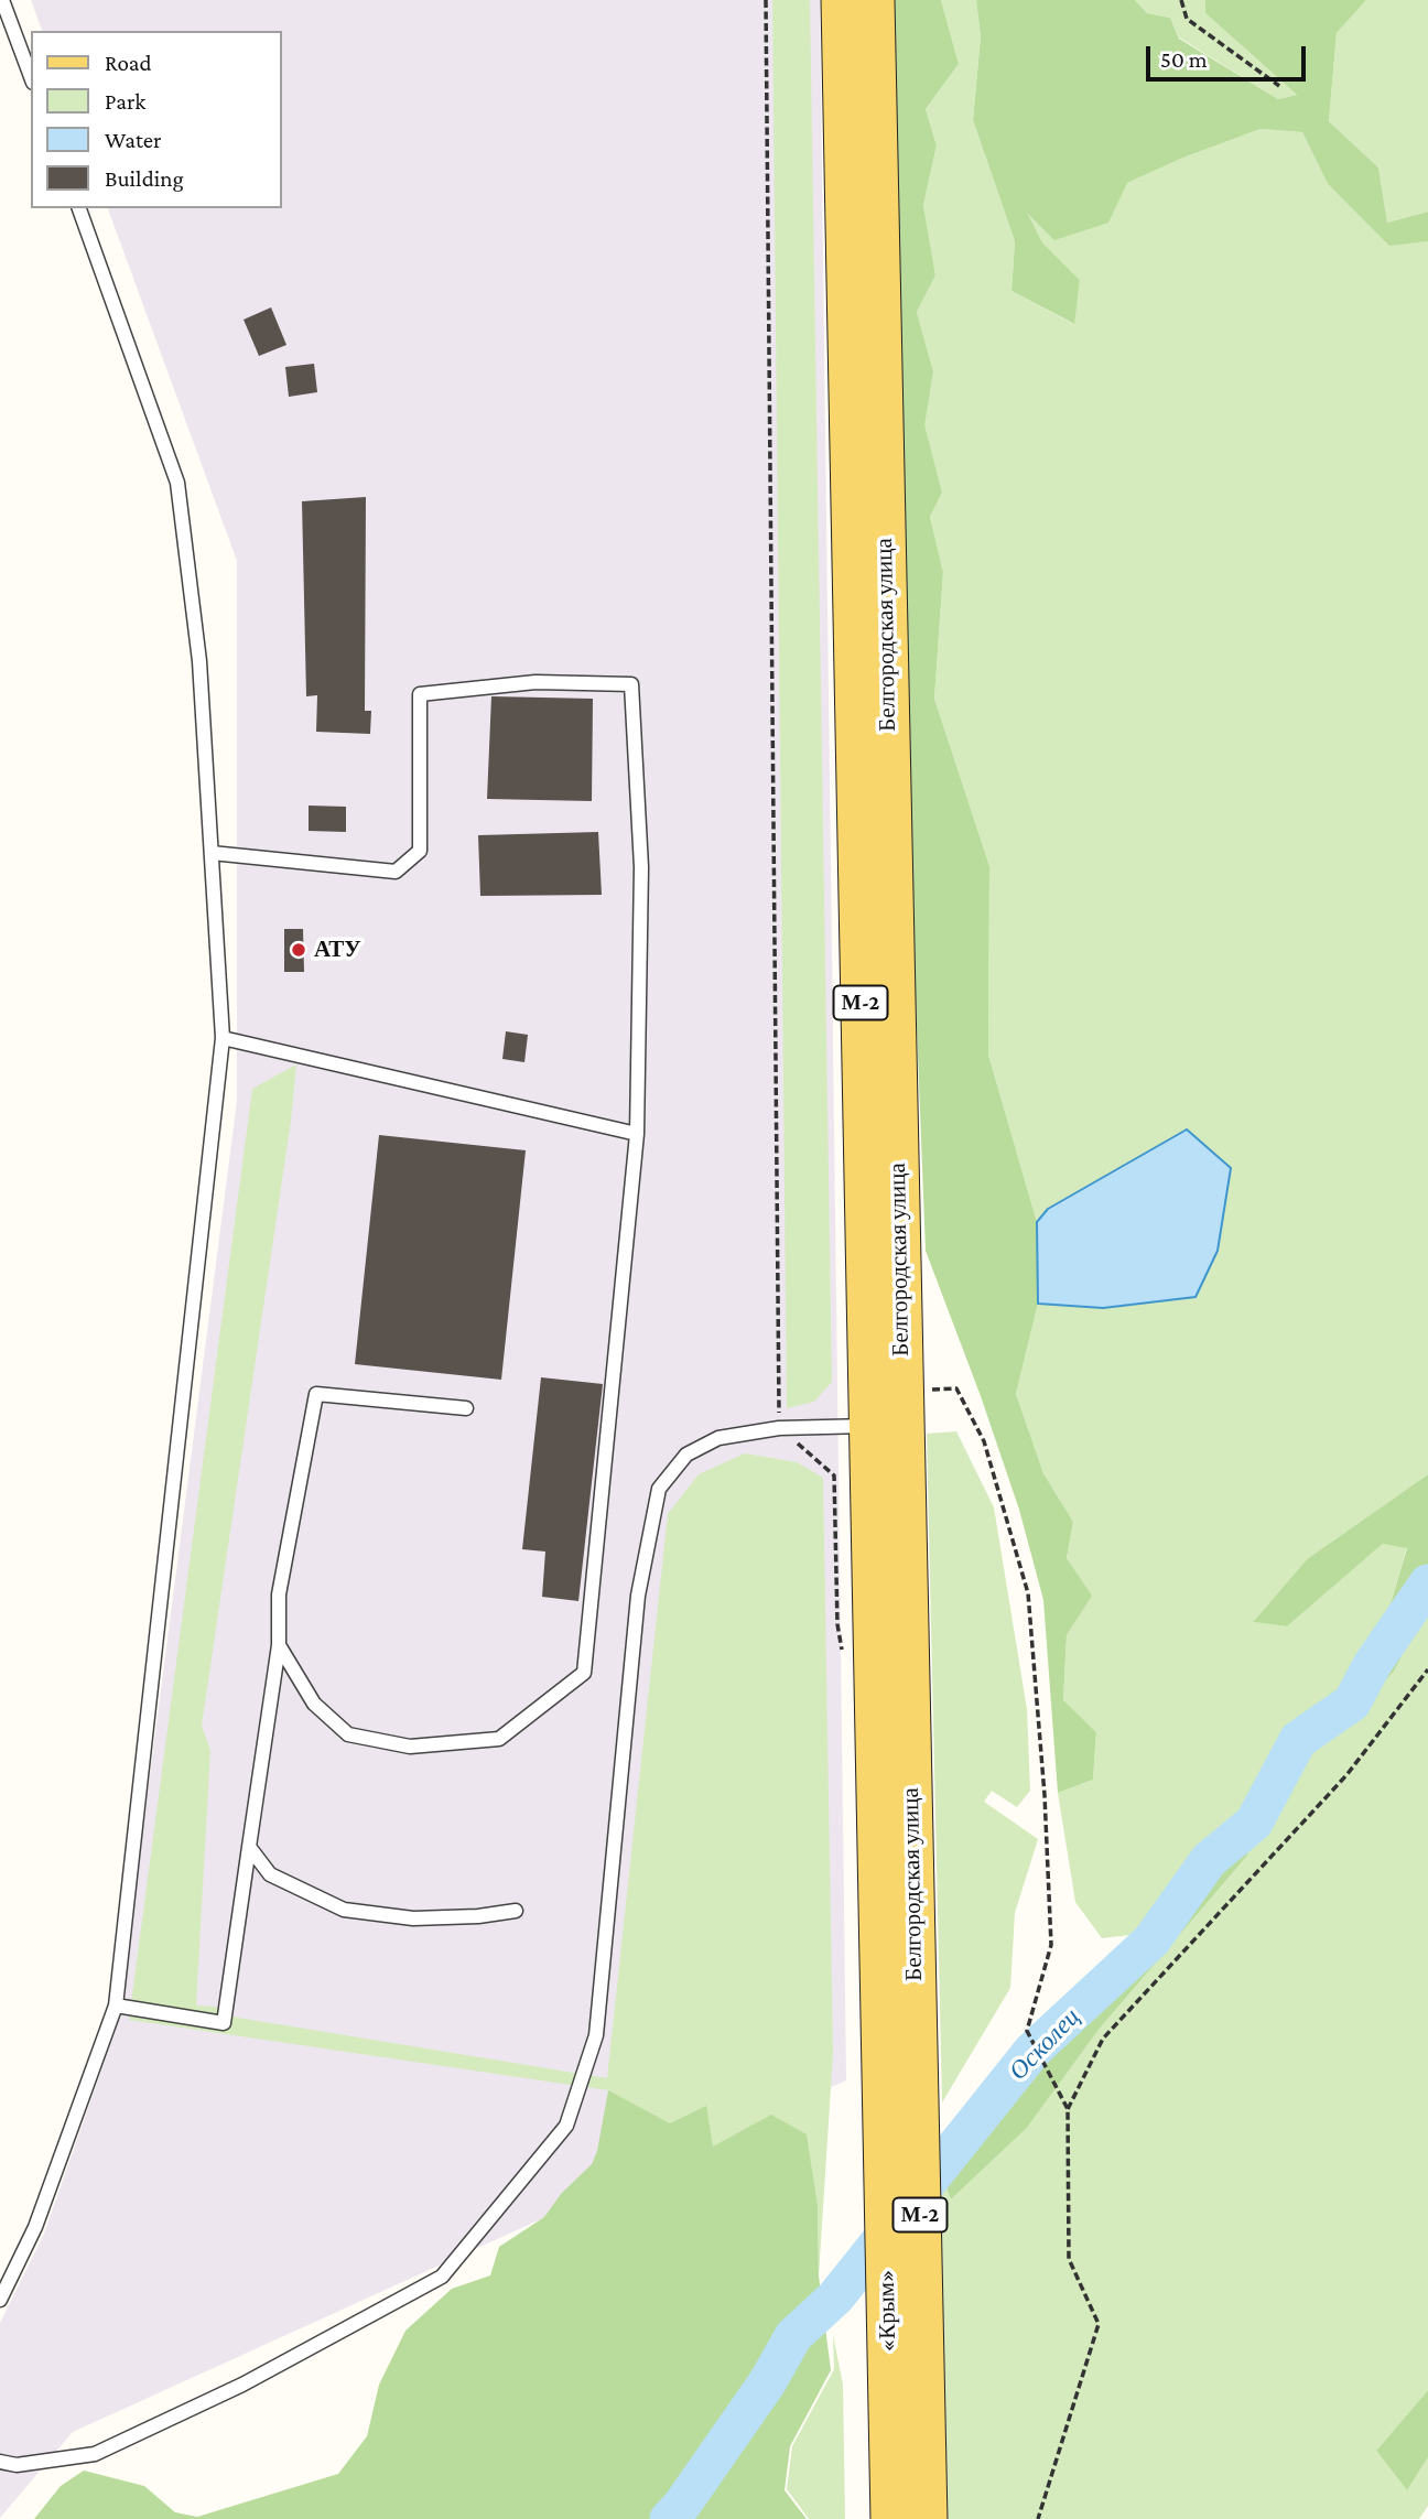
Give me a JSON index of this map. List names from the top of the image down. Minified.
{"streets":{"main road":["Белгородская улица","М-2","«Крым»"]},"crossings":[["Белгородская улица","«Крым»"]],"water":["Осколец"],"places":["АТУ"],"legend":["Road","Park","Water","Building"],"scale_bar":"50 m"}
